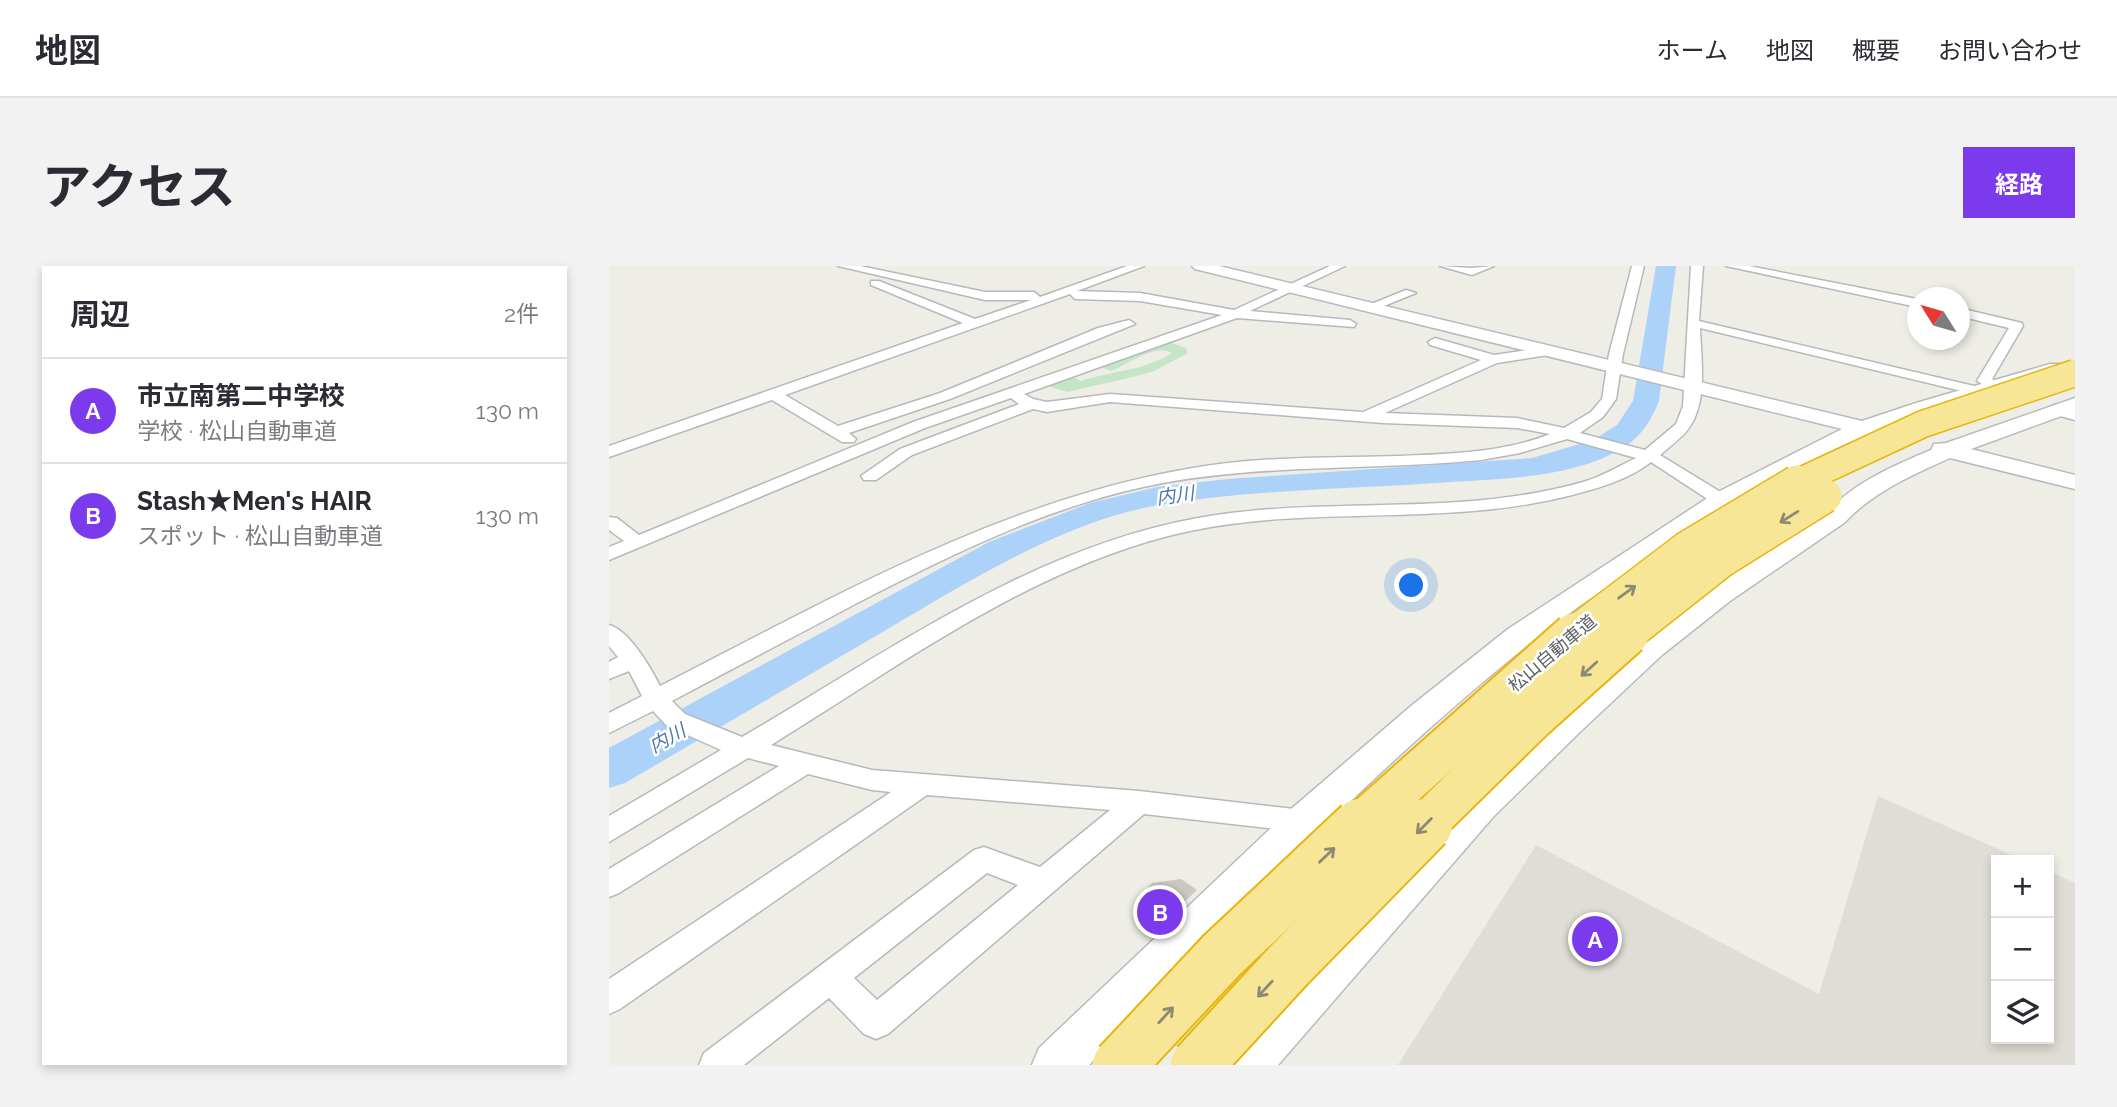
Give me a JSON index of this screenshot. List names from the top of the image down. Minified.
{"streets":{"highway":["松山自動車道"]},"water":["内川"],"north":"top left","page":{"header":"地図","nav":["ホーム","地図","概要","お問い合わせ"],"title":"アクセス","buttons":"経路","heading":["周辺","2件"],"list":[{"mark":"A","name":"市立南第二中学校","note":"学校 · 松山自動車道","value":"130 m"},{"mark":"B","name":"Stash★Men's HAIR","note":"スポット · 松山自動車道","value":"130 m"}],"map_buttons":["+","−"],"pins":["B","A"]}}
